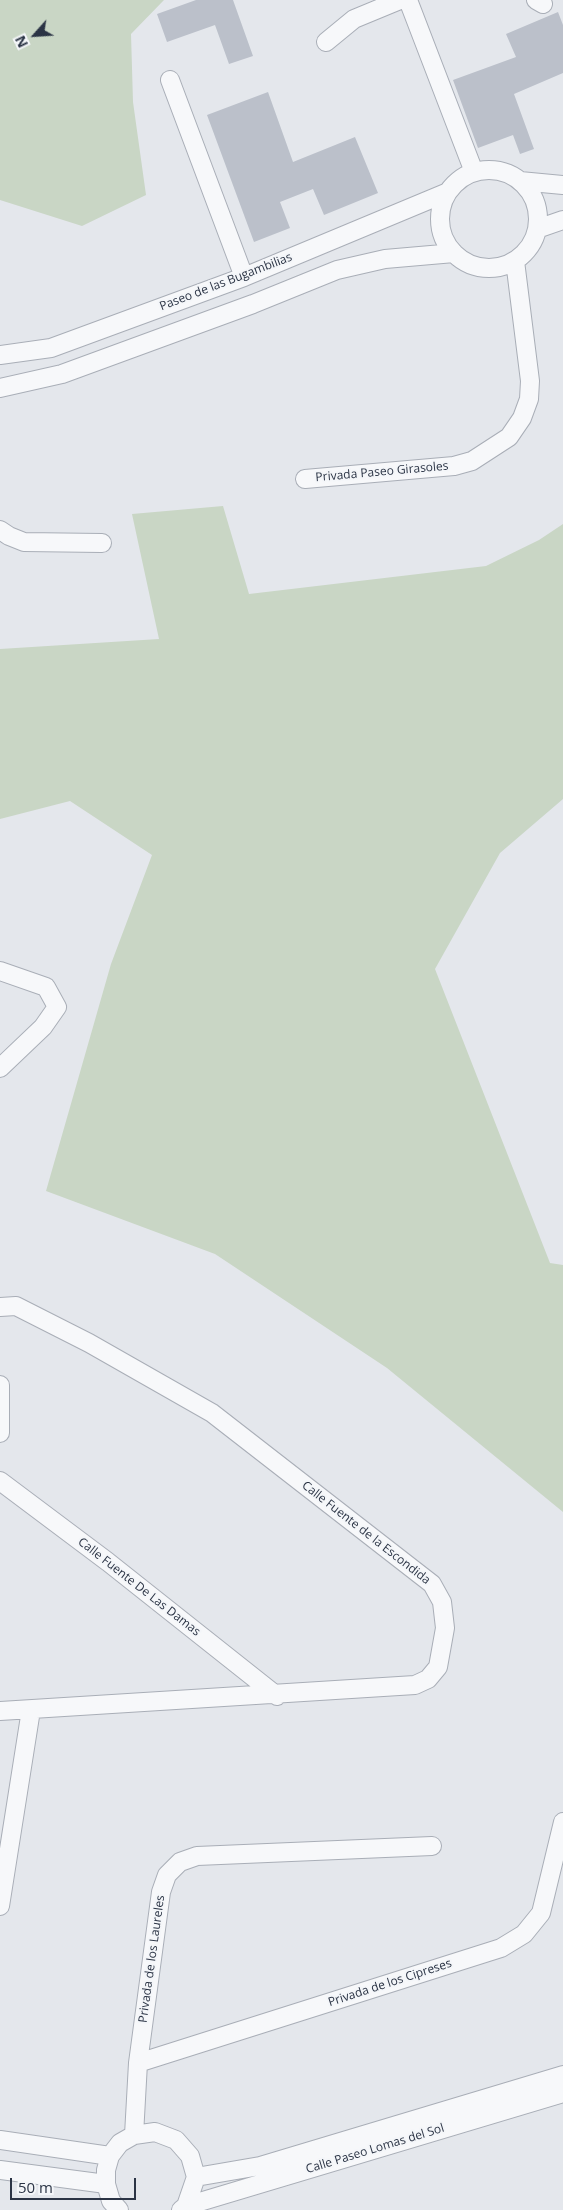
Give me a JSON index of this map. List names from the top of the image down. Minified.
{"streets":{"street":["Paseo de las Bugambilias","Privada Paseo Girasoles","Calle Fuente de la Escondida","Calle Fuente De Las Damas","Privada de los Laureles","Privada de los Cipreses","Calle Paseo Lomas del Sol"]},"crossings":[["Paseo de las Bugambilias","Privada Paseo Girasoles"],["Calle Fuente de la Escondida","Calle Fuente De Las Damas"],["Privada de los Laureles","Privada de los Cipreses"]],"scale_bar":"50 m","north":"bottom left"}
